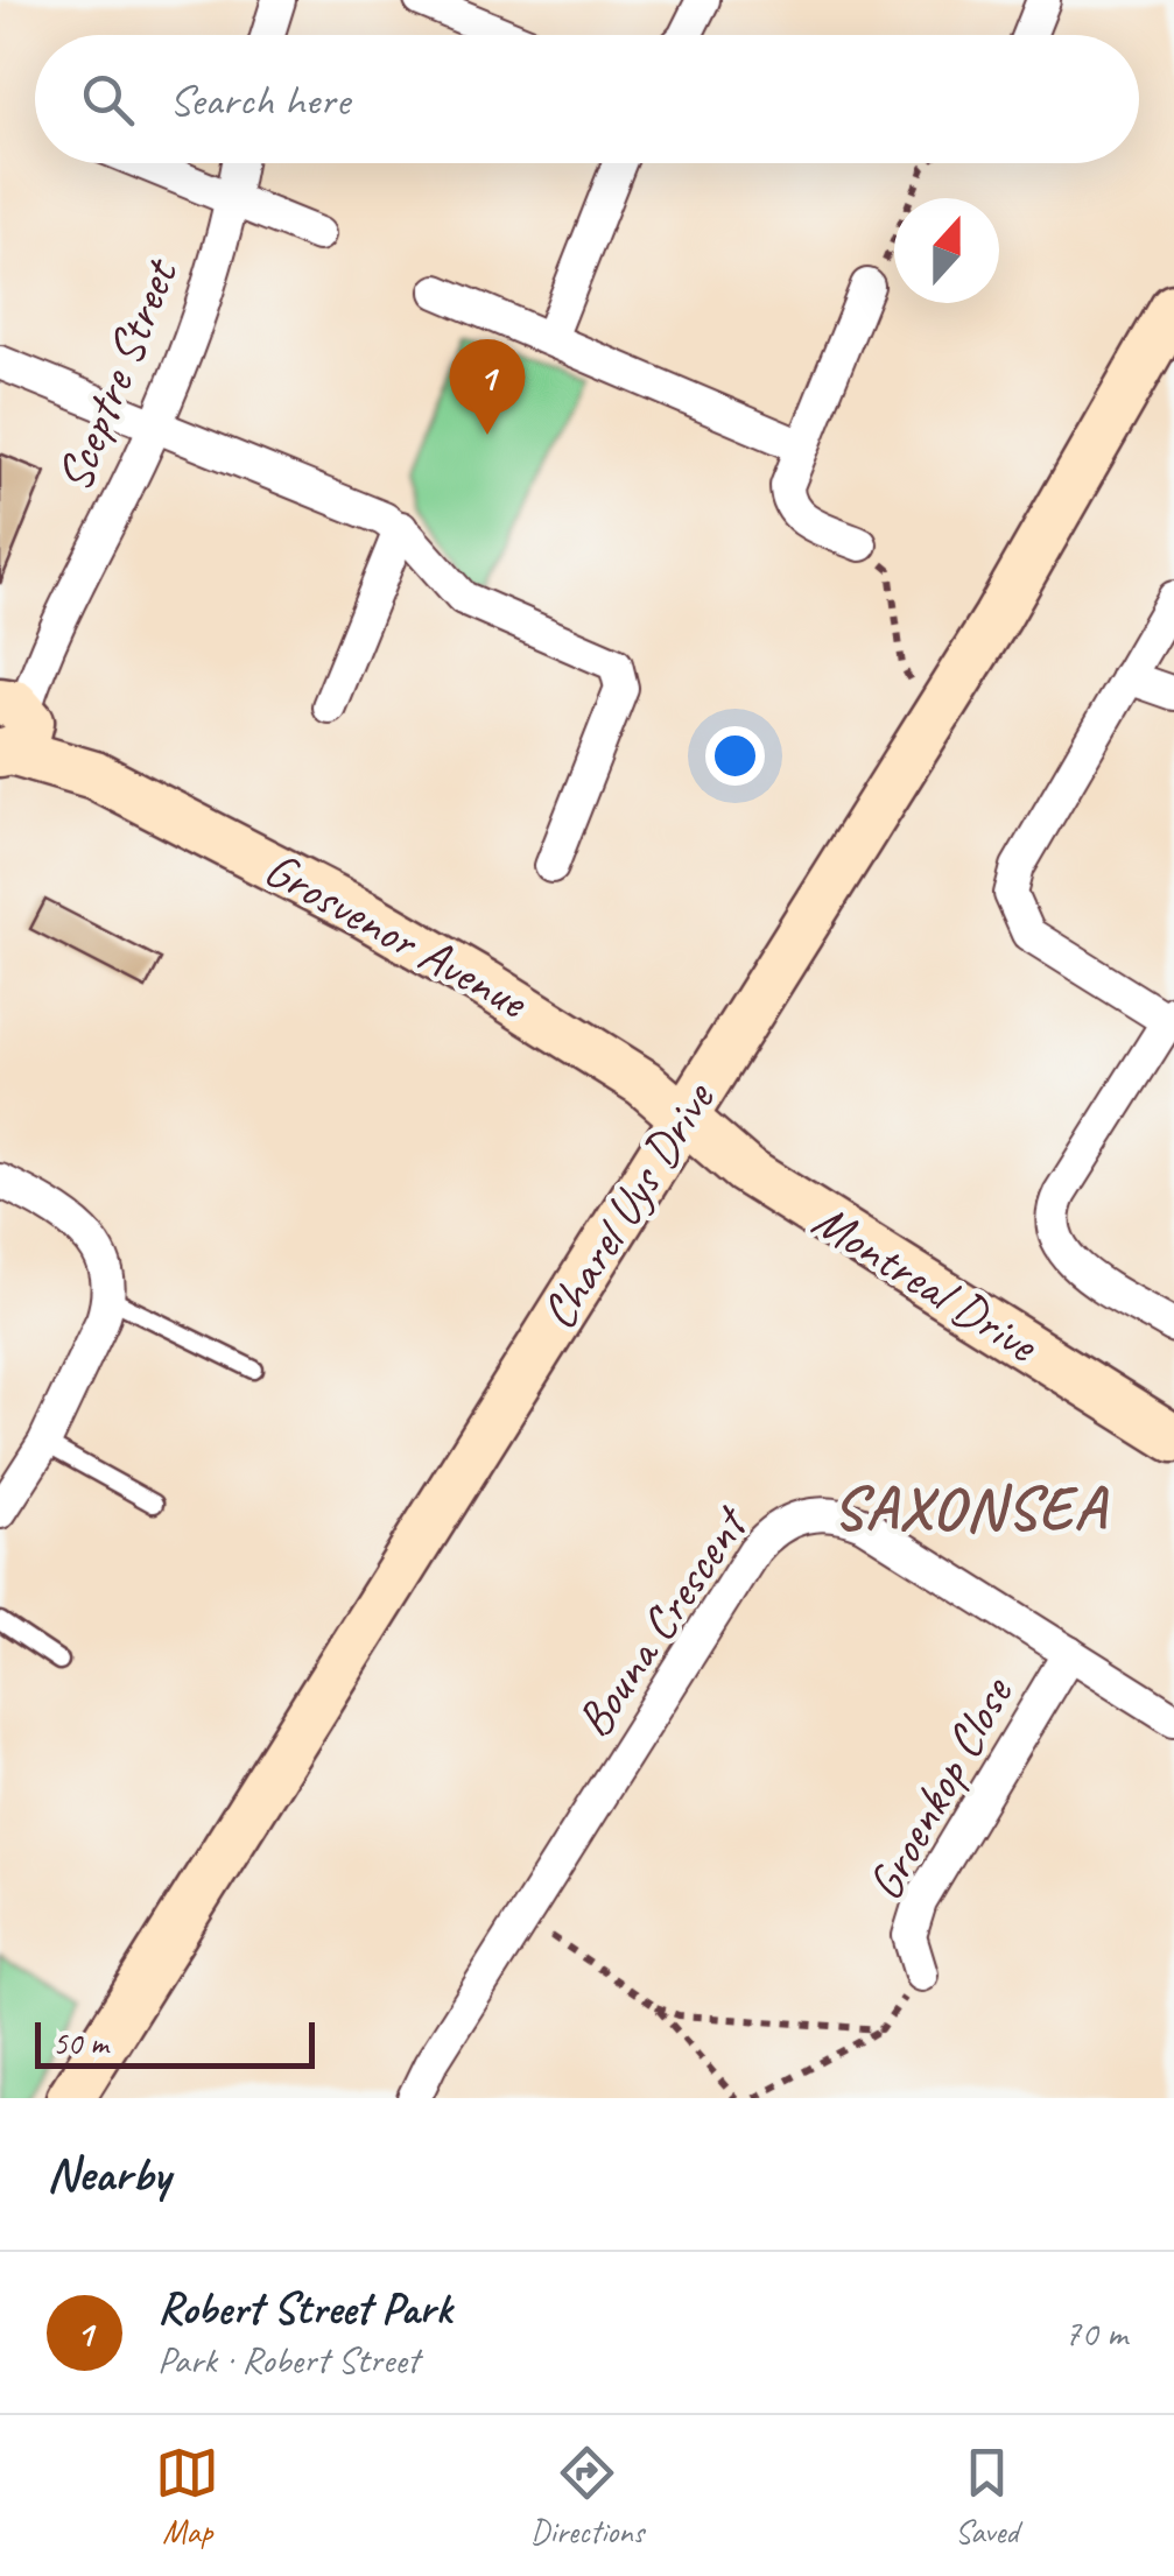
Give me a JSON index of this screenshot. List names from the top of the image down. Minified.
{"streets":{"main road":["Grosvenor Avenue","Charel Uys Drive","Montreal Drive"],"street":["Sceptre Street","Bouna Crescent","Groenkop Close"]},"crossings":[["Sceptre Street","Grosvenor Avenue"],["Grosvenor Avenue","Charel Uys Drive"],["Grosvenor Avenue","Montreal Drive"],["Charel Uys Drive","Montreal Drive"],["Bouna Crescent","Groenkop Close"]],"districts":["SAXONSEA"],"scale_bar":"50 m","north":"top","page":{"search":"Search here","pins":"1","scale":"50 m","heading":"Nearby","list":[{"mark":"1","name":"Robert Street Park","note":"Park · Robert Street","value":"70 m"}],"nav":["Map","Directions","Saved"]}}
